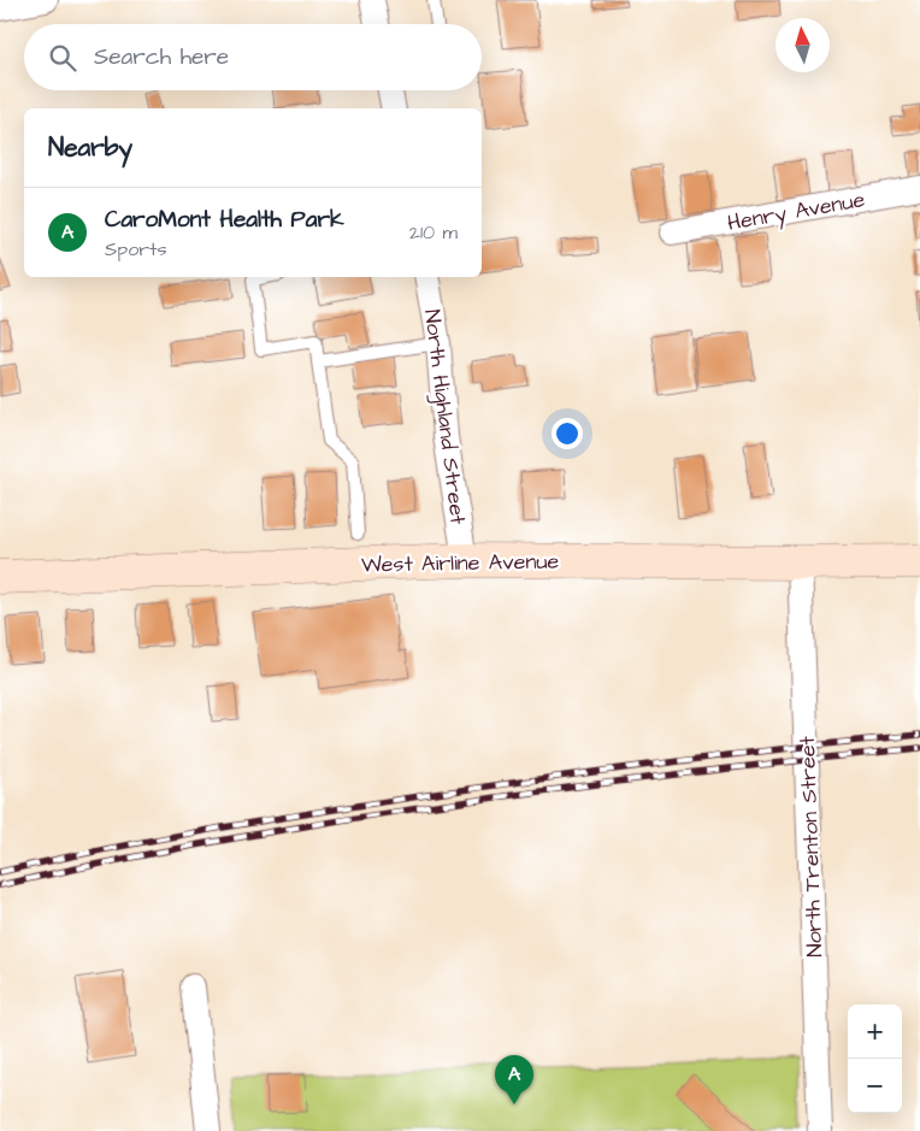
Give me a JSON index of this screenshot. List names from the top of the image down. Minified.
{"streets":{"main road":["West Airline Avenue"],"street":["Henry Avenue","North Highland Street","North Trenton Street"]},"crossings":[["North Highland Street","West Airline Avenue"],["West Airline Avenue","North Trenton Street"]],"north":"top","page":{"search":"Search here","heading":"Nearby","list":[{"mark":"A","name":"CaroMont Health Park","note":"Sports","value":"210 m"}],"map_buttons":["+","−"],"pins":"A"}}
